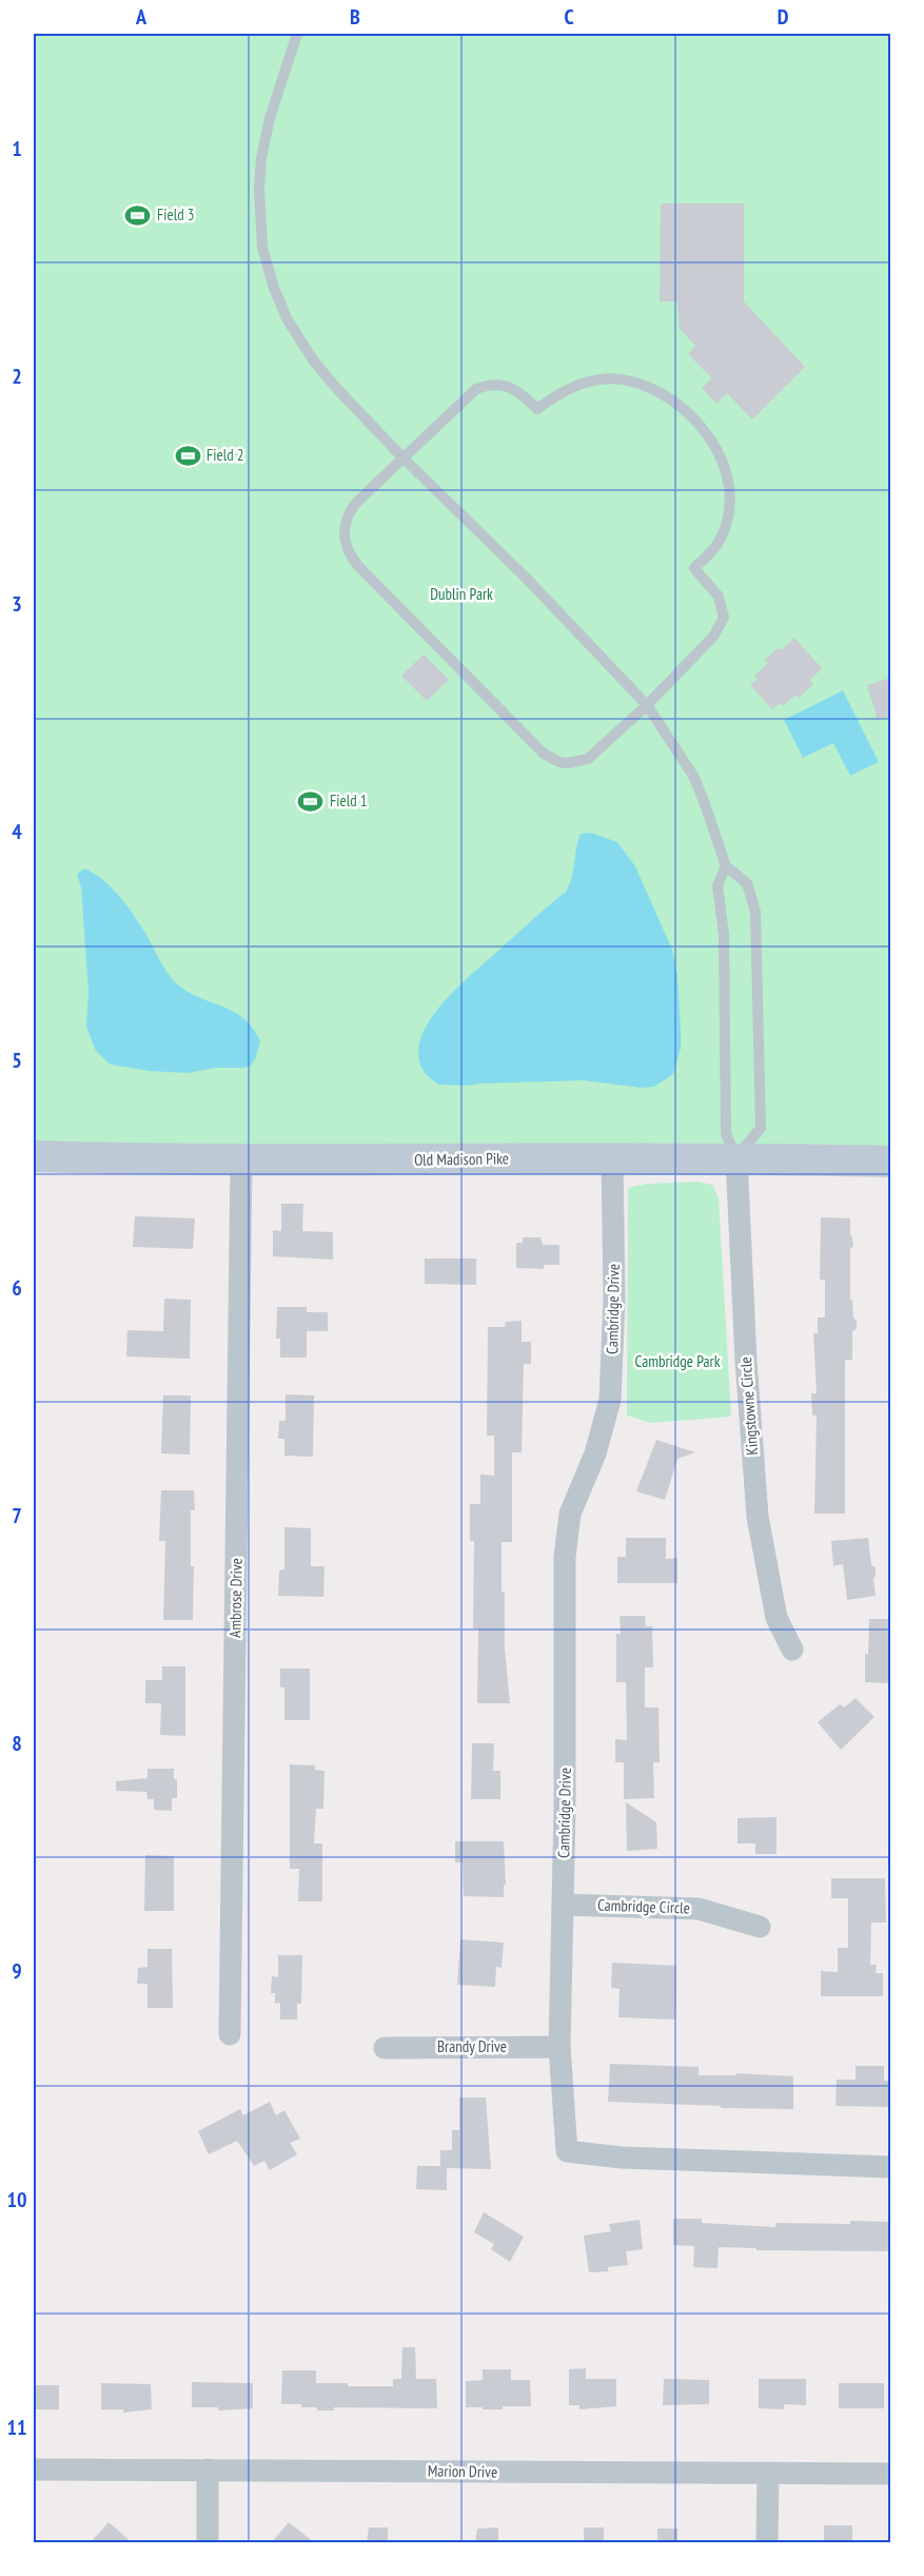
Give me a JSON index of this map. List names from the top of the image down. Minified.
{"streets":{"main road":["Old Madison Pike"],"street":["Cambridge Drive","Kingstowne Circle","Ambrose Drive","Cambridge Circle","Brandy Drive","Marion Drive"]},"crossings":[["Old Madison Pike","Cambridge Drive"],["Old Madison Pike","Kingstowne Circle"],["Old Madison Pike","Ambrose Drive"],["Cambridge Drive","Cambridge Circle"],["Cambridge Drive","Brandy Drive"]],"parks":["Dublin Park","Cambridge Park"],"places":{"sports":["Field 3","Field 2","Field 1"]},"grid":{"columns":["A","B","C","D"],"rows":["1","2","3","4","5","6","7","8","9","10","11"]}}
